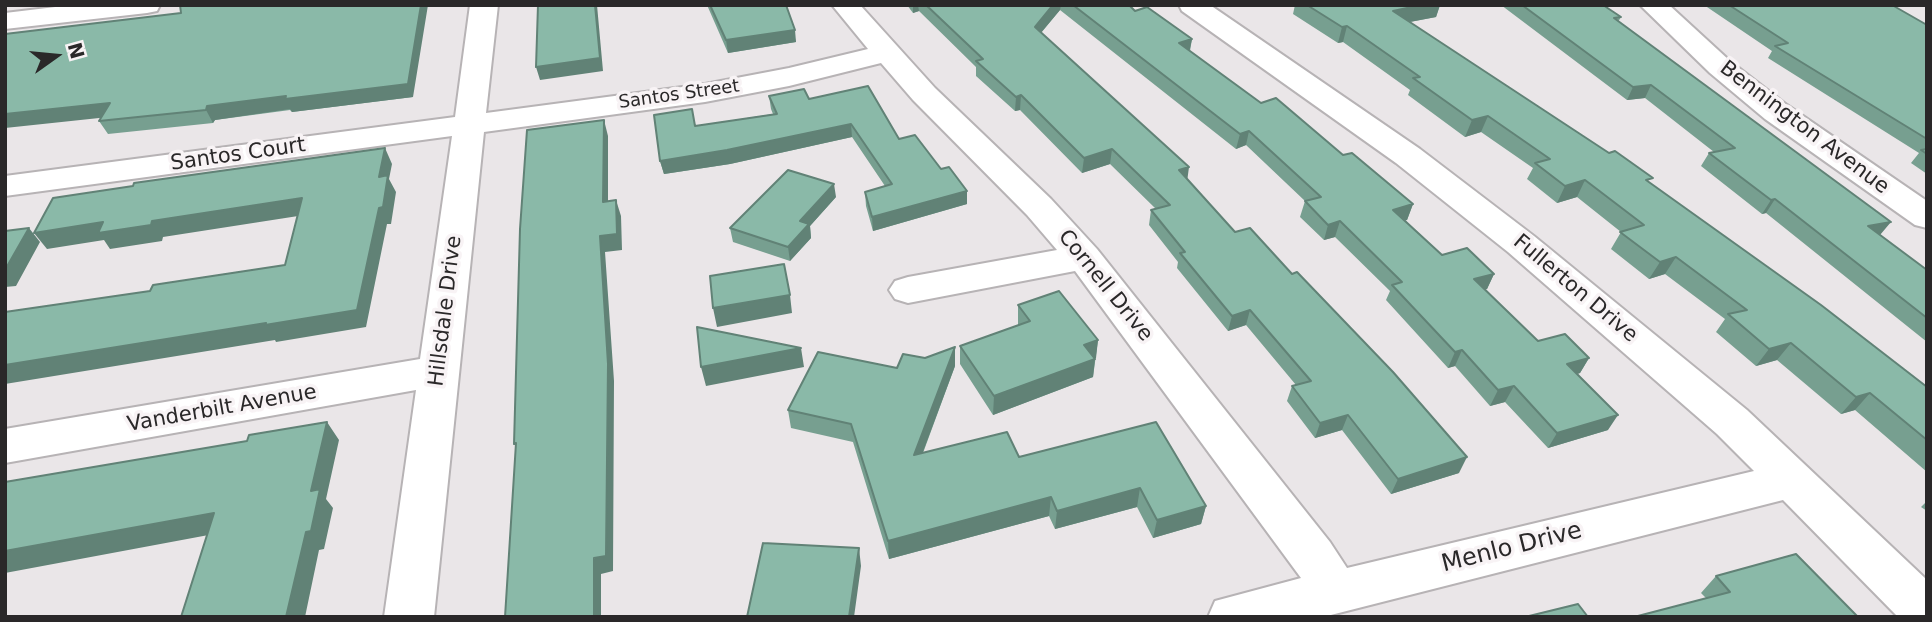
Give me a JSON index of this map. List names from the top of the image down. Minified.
{"streets":{"street":["Santos Street","Bennington Avenue","Santos Court","Cornell Drive","Fullerton Drive","Hillsdale Drive","Vanderbilt Avenue","Menlo Drive"]},"crossings":[["Santos Street","Santos Court"],["Santos Street","Cornell Drive"],["Santos Street","Hillsdale Drive"],["Santos Court","Hillsdale Drive"],["Cornell Drive","Menlo Drive"],["Fullerton Drive","Menlo Drive"],["Hillsdale Drive","Vanderbilt Avenue"]],"north":"right"}
